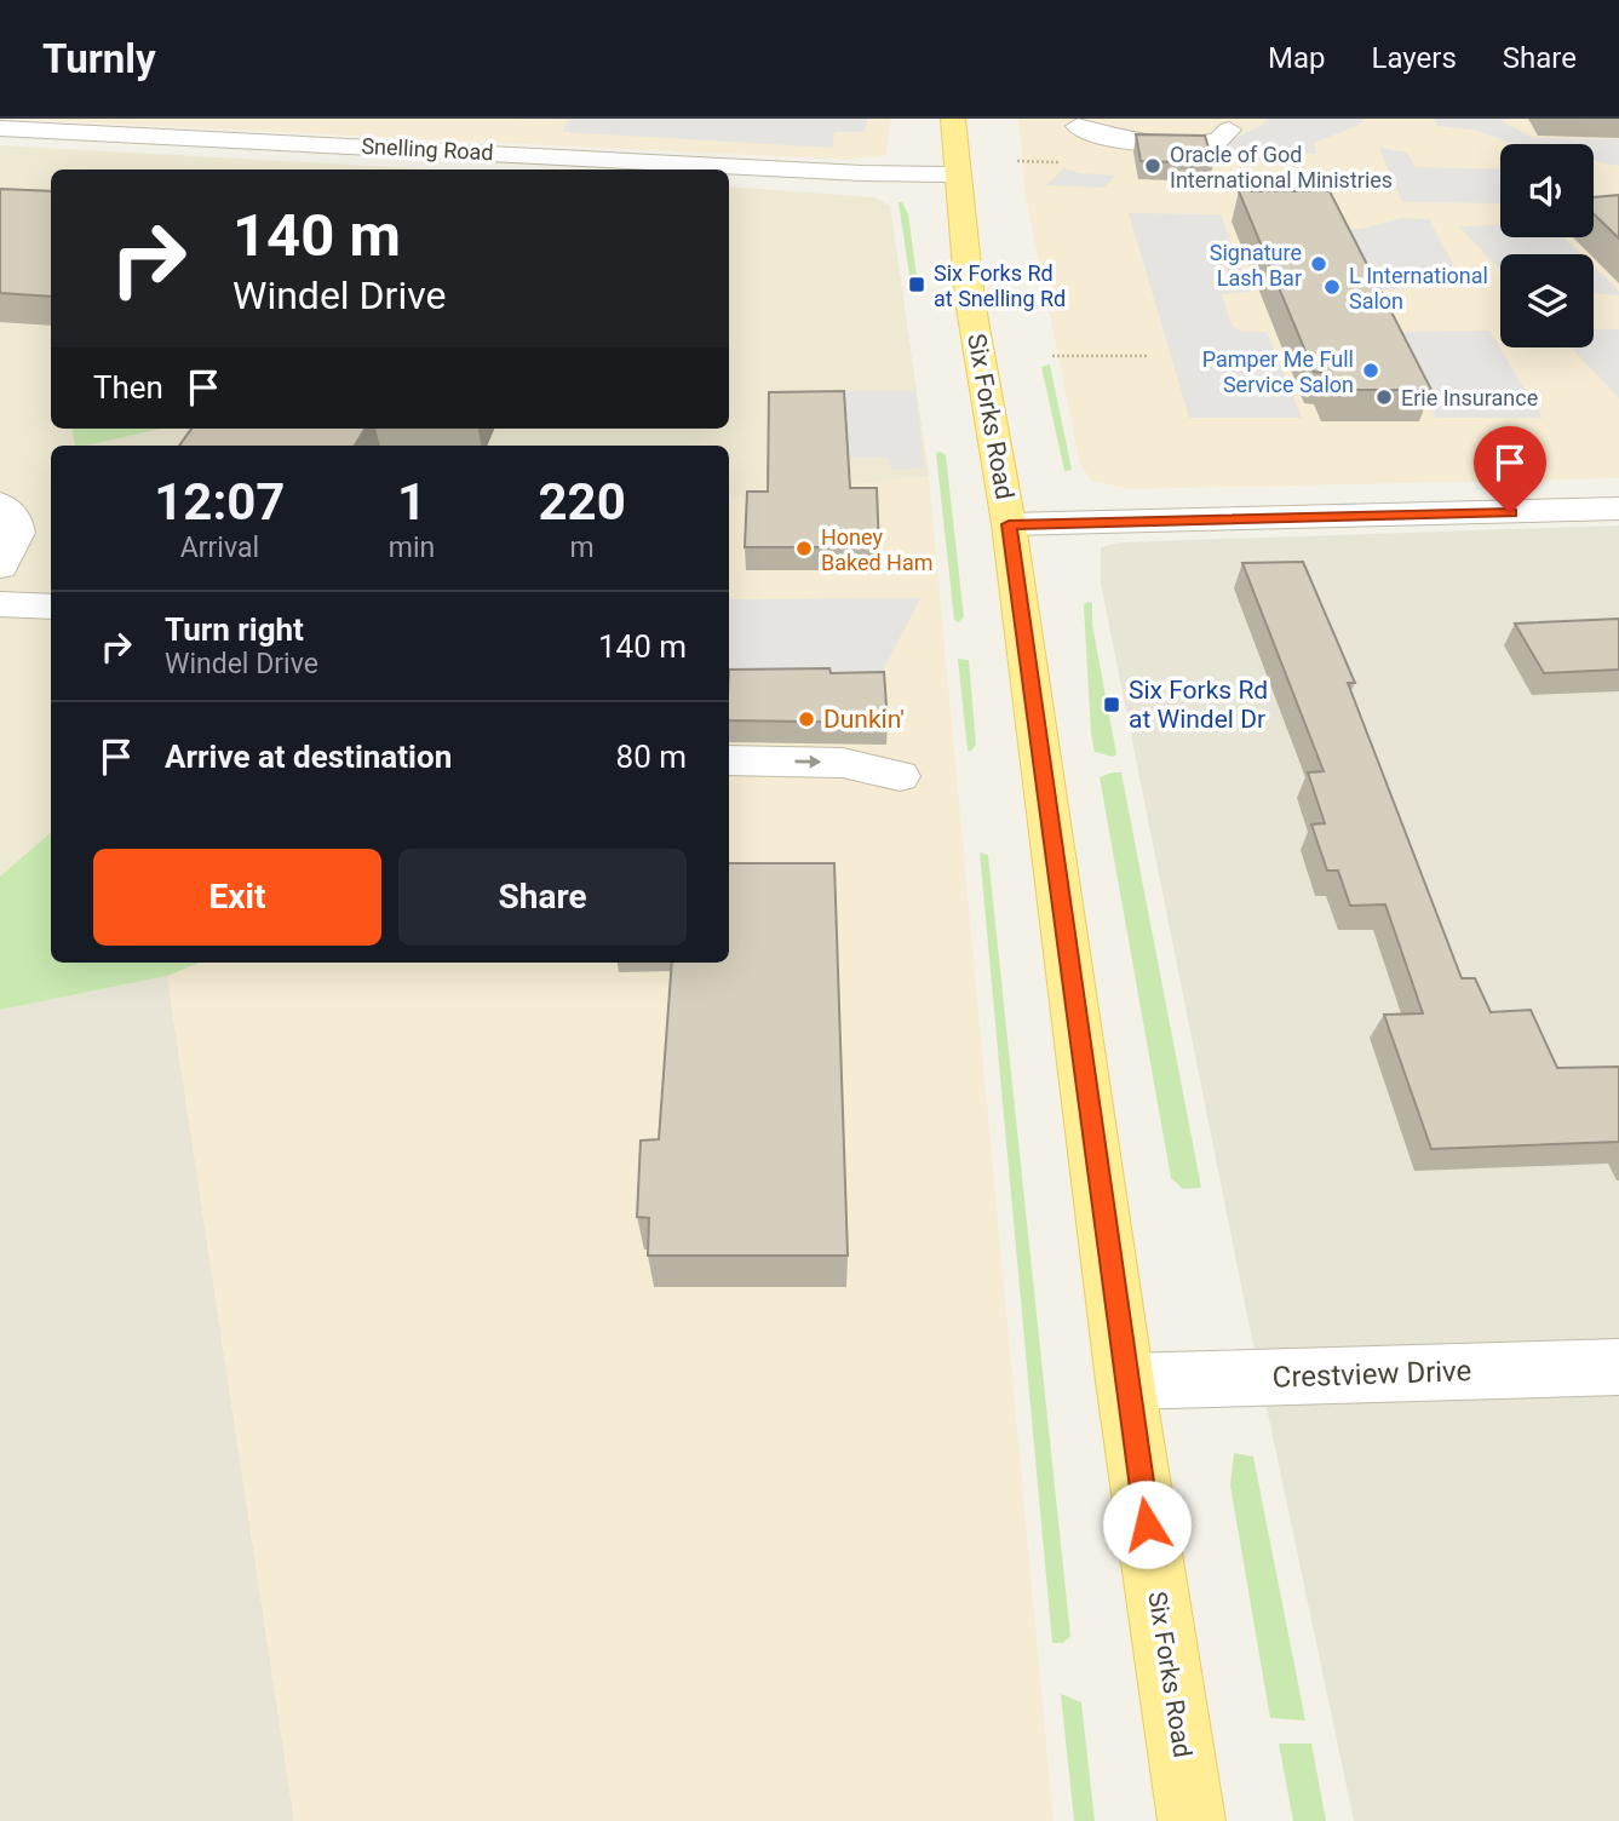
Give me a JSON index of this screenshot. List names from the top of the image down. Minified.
{"streets":{"main road":["Six Forks Road"],"street":["Snelling Road","Crestview Drive"]},"crossings":[["Snelling Road","Six Forks Road"],["Six Forks Road","Crestview Drive"]],"places":{"other":["Oracle of God International Ministries","Signature Lash Bar","L International Salon","Pamper Me Full Service Salon","Erie Insurance","Honey Baked Ham","Dunkin'"],"transit":["Six Forks Rd at Snelling Rd","Six Forks Rd at Windel Dr"]},"page":{"header":"Turnly","nav":["Map","Layers","Share"],"turn":["140 m","Windel Drive"],"then":"Then","eta":["12:07","Arrival","1","min","220","m"],"list":[{"name":"Turn right","note":"Windel Drive","value":"140 m"},{"name":"Arrive at destination","value":"80 m"}],"buttons":["Exit","Share"]}}
